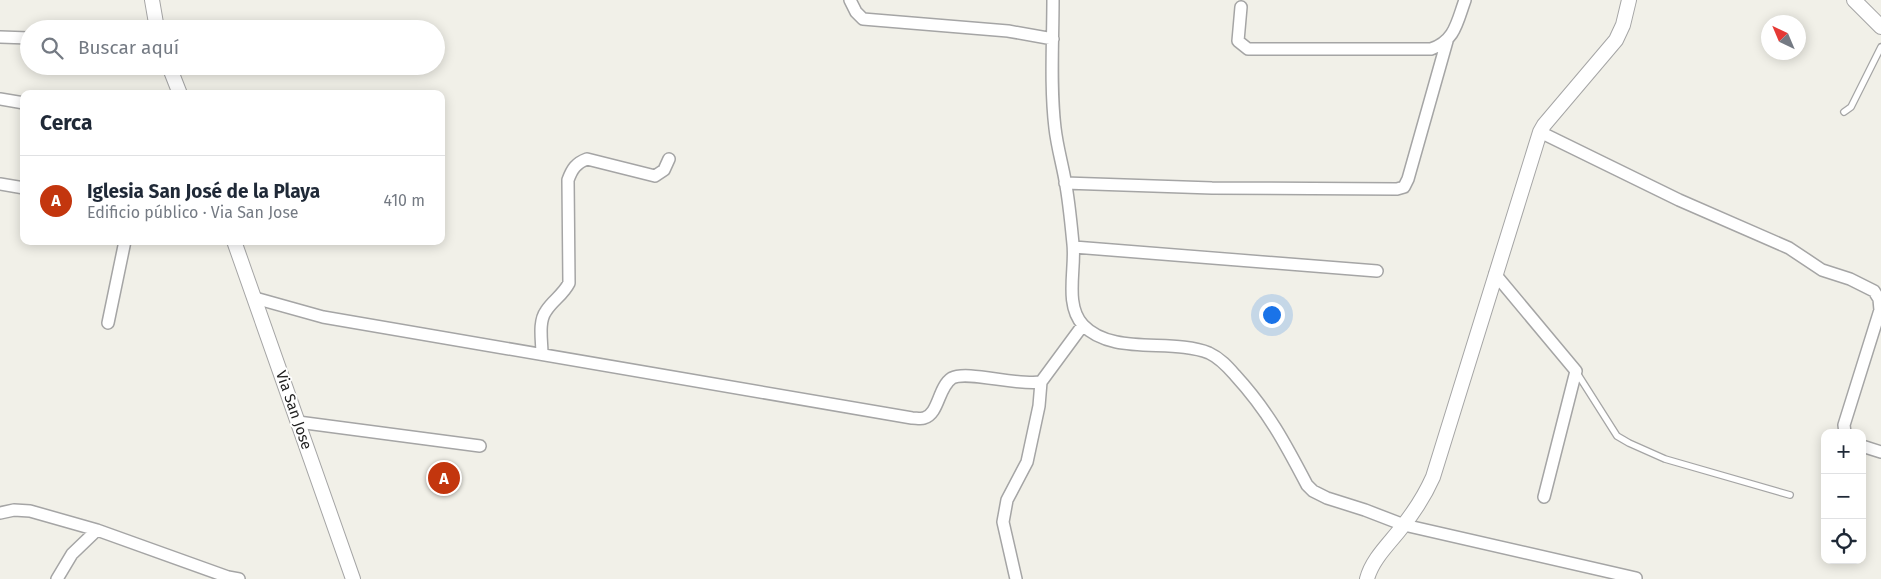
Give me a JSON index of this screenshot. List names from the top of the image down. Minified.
{"streets":{"street":["Via San Jose"]},"north":"top left","page":{"search":"Buscar aquí","heading":"Cerca","list":[{"mark":"A","name":"Iglesia San José de la Playa","note":"Edificio público · Via San Jose","value":"410 m"}],"map_buttons":["+","−"],"pins":"A"}}
